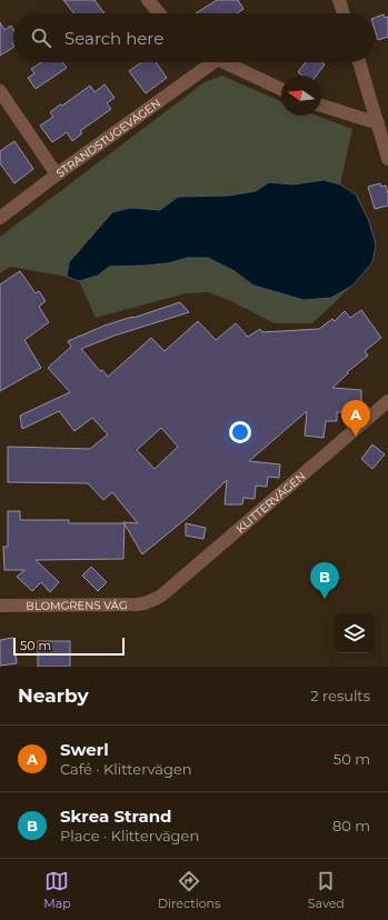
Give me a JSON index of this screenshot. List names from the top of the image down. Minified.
{"streets":{"street":["STRANDSTUGEVÄGEN","KLITTERVÄGEN","BLOMGRENS VÄG"]},"crossings":[["KLITTERVÄGEN","BLOMGRENS VÄG"]],"scale_bar":"50 m","north":"left","page":{"search":"Search here","pins":["A","B"],"scale":"50 m","heading":["Nearby","2 results"],"list":[{"mark":"A","name":"Swerl","note":"Café · Klittervägen","value":"50 m"},{"mark":"B","name":"Skrea Strand","note":"Place · Klittervägen","value":"80 m"}],"nav":["Map","Directions","Saved"]}}
